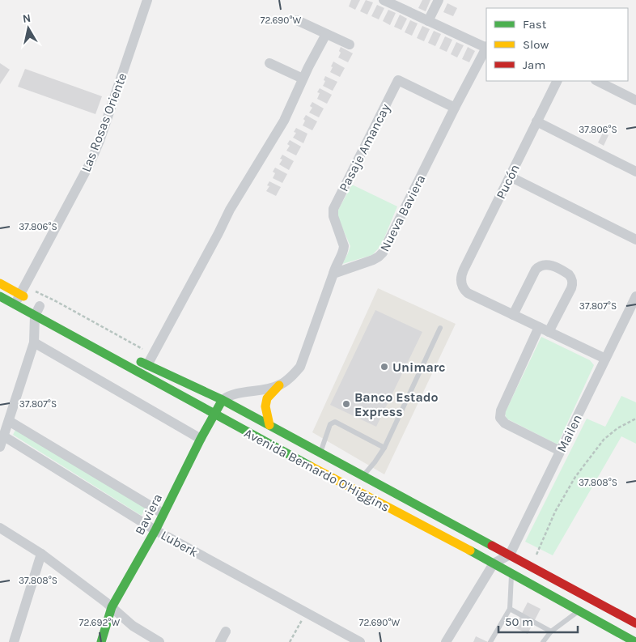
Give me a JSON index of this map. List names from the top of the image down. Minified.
{"streets":{"main road":["Avenida Bernardo O'Higgins","Baviera"],"street":["Las Rosas Oriente","Pasaje Amancay","Pucón","Nueva Baviera","Mailen","Luberk"]},"crossings":[["Las Rosas Oriente","Avenida Bernardo O'Higgins"],["Pasaje Amancay","Nueva Baviera"],["Mailen","Avenida Bernardo O'Higgins"],["Avenida Bernardo O'Higgins","Baviera"],["Baviera","Luberk"]],"places":["Unimarc","Banco Estado Express"],"legend":["Fast","Slow","Jam"],"scale_bar":"50 m","north":"top","coordinates":["72.690°W","37.806°S","37.807°S","37.808°S","72.692°W"]}
